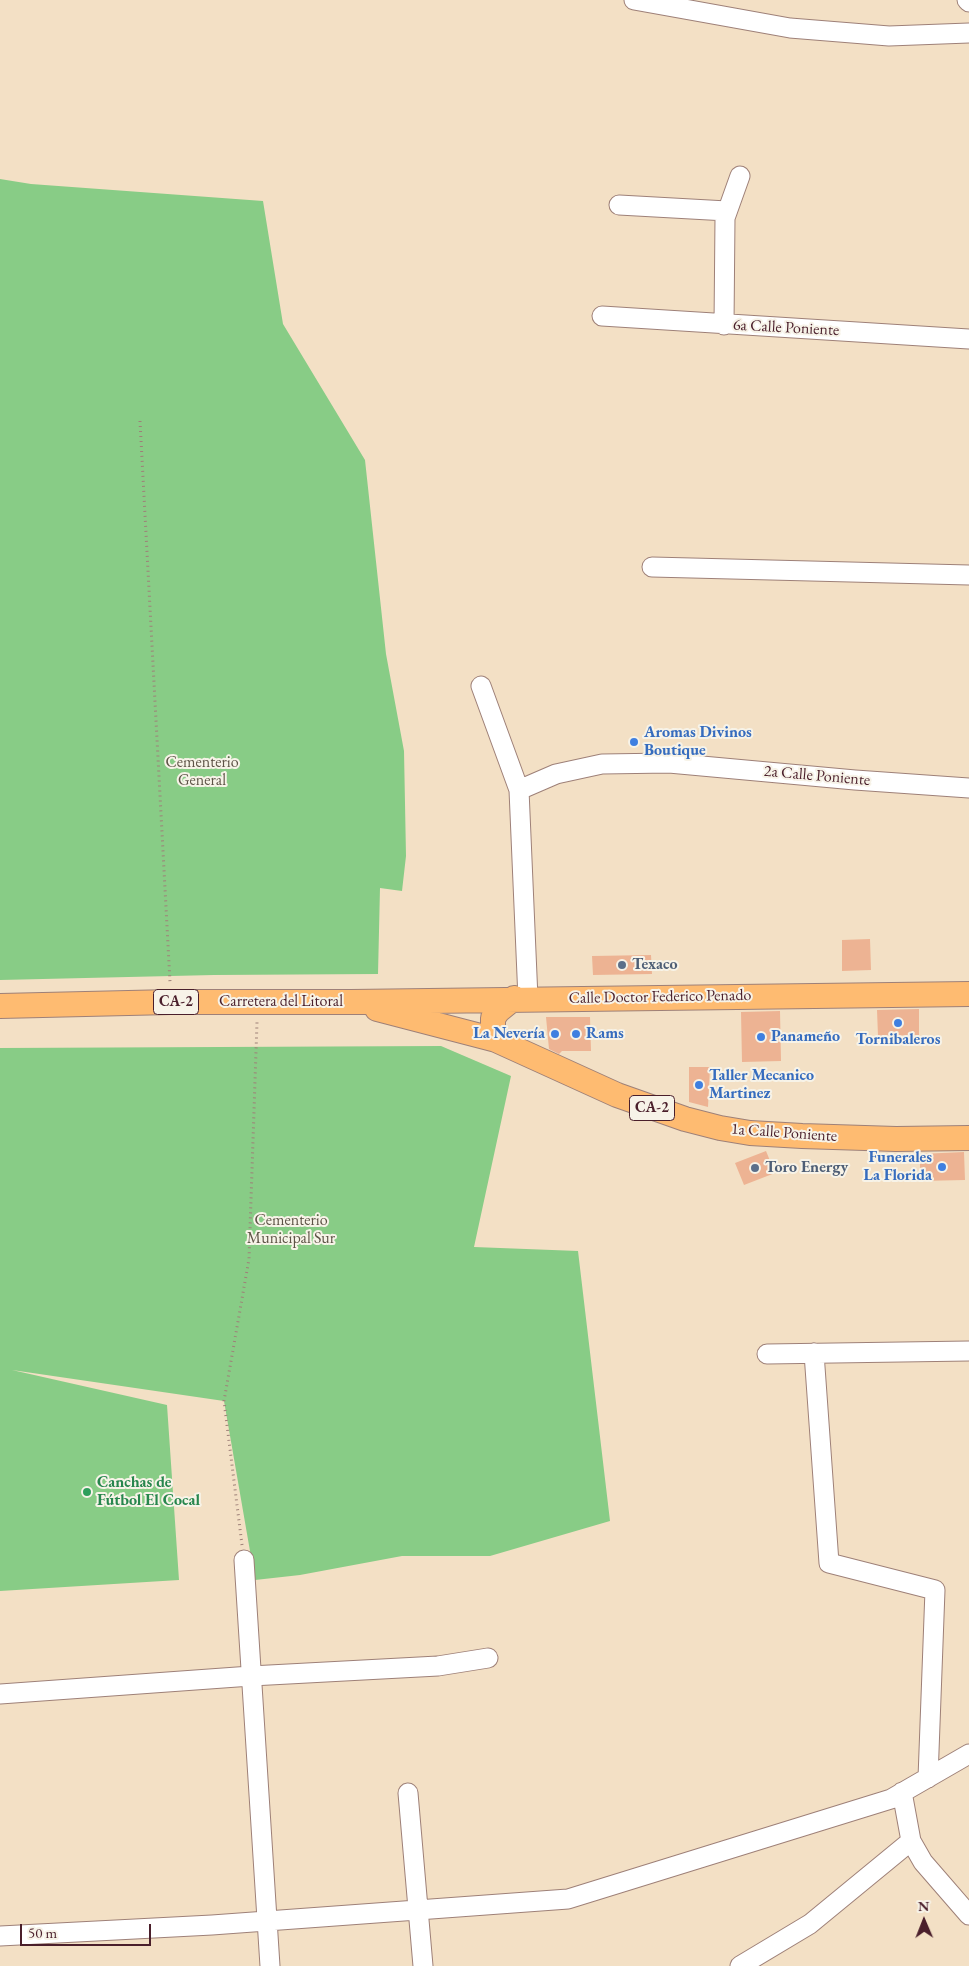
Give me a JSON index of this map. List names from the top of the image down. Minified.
{"streets":{"main road":["Calle Doctor Federico Penado","CA-2","Carretera del Litoral","1a Calle Poniente"],"street":["6a Calle Poniente","2a Calle Poniente"]},"crossings":[["Calle Doctor Federico Penado","Carretera del Litoral"],["Calle Doctor Federico Penado","1a Calle Poniente"],["Carretera del Litoral","1a Calle Poniente"]],"parks":["Cementerio General","Cementerio Municipal Sur"],"places":["Aromas Divinos Boutique","Texaco","Tornibaleros","La Nevería","Rams","Panameño","Taller Mecanico Martinez","Funerales La Florida","Toro Energy","Canchas de Fútbol El Cocal"],"scale_bar":"50 m","north":"top"}
